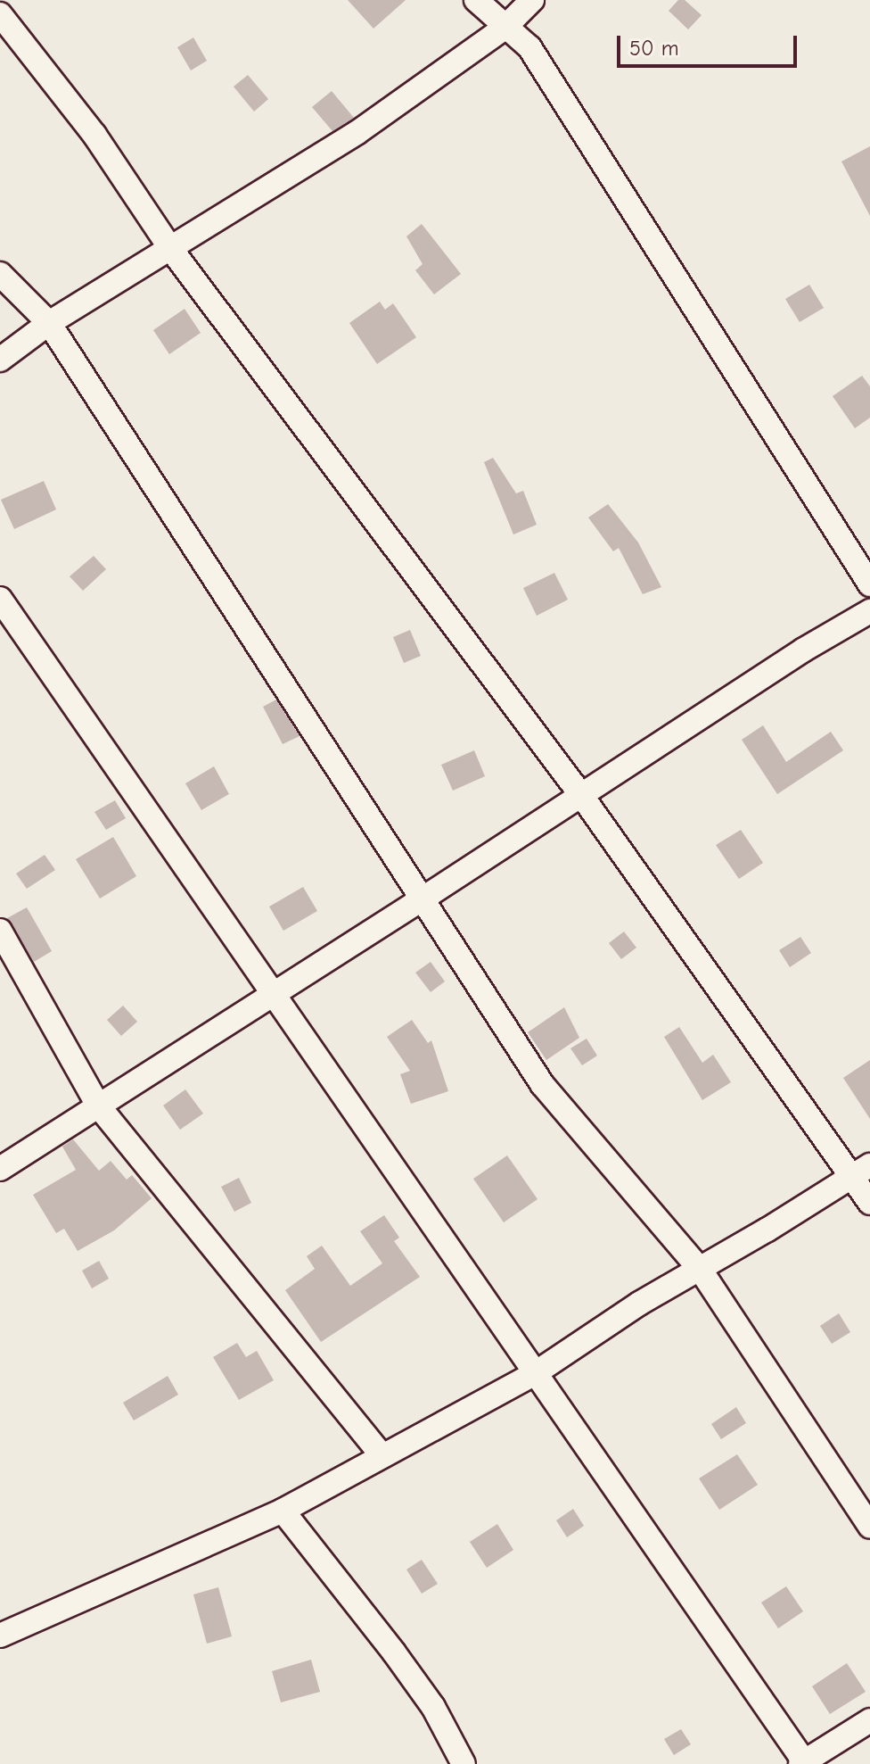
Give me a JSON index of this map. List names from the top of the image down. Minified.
{"scale_bar":"50 m"}
